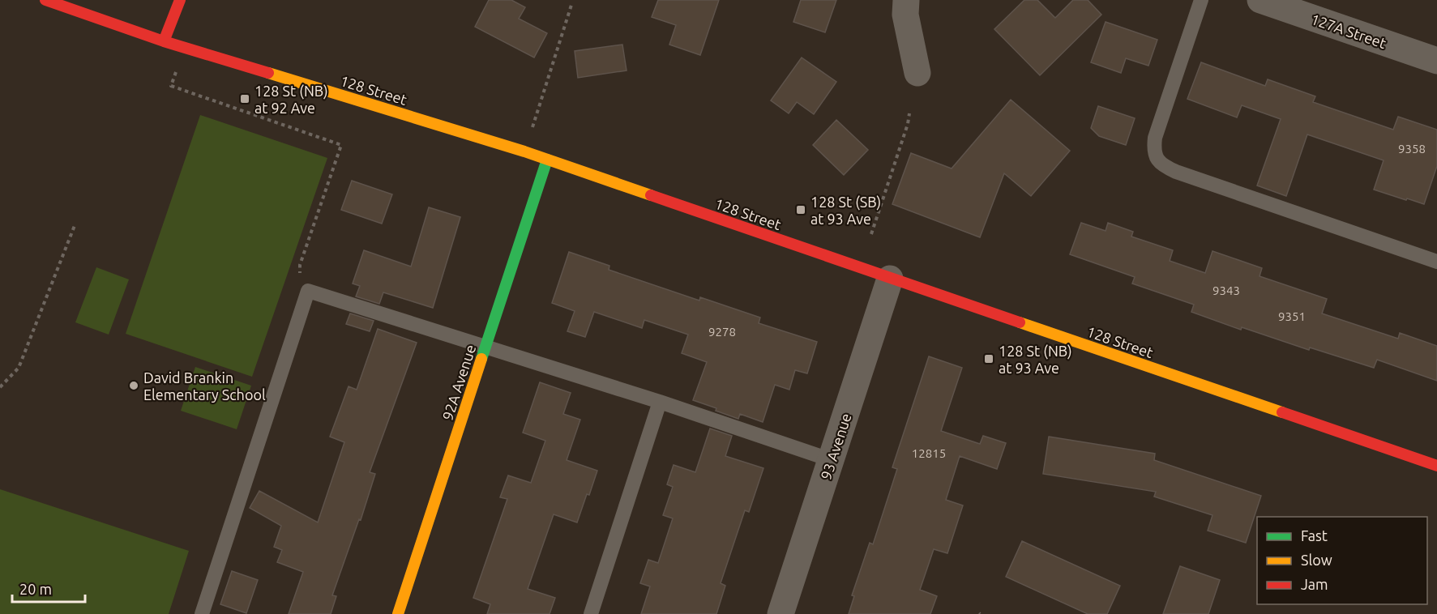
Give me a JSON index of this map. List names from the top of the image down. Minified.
{"streets":{"main road":["128 Street","92A Avenue"],"street":["127A Street","93 Avenue"]},"crossings":[["128 Street","92A Avenue"],["128 Street","93 Avenue"]],"places":{"transit":["128 St (NB) at 92 Ave","128 St (SB) at 93 Ave","128 St (NB) at 93 Ave"],"other":["David Brankin Elementary School"]},"house_numbers":["9358","9343","9351","9278","12815"],"legend":["Fast","Slow","Jam"],"scale_bar":"20 m"}
